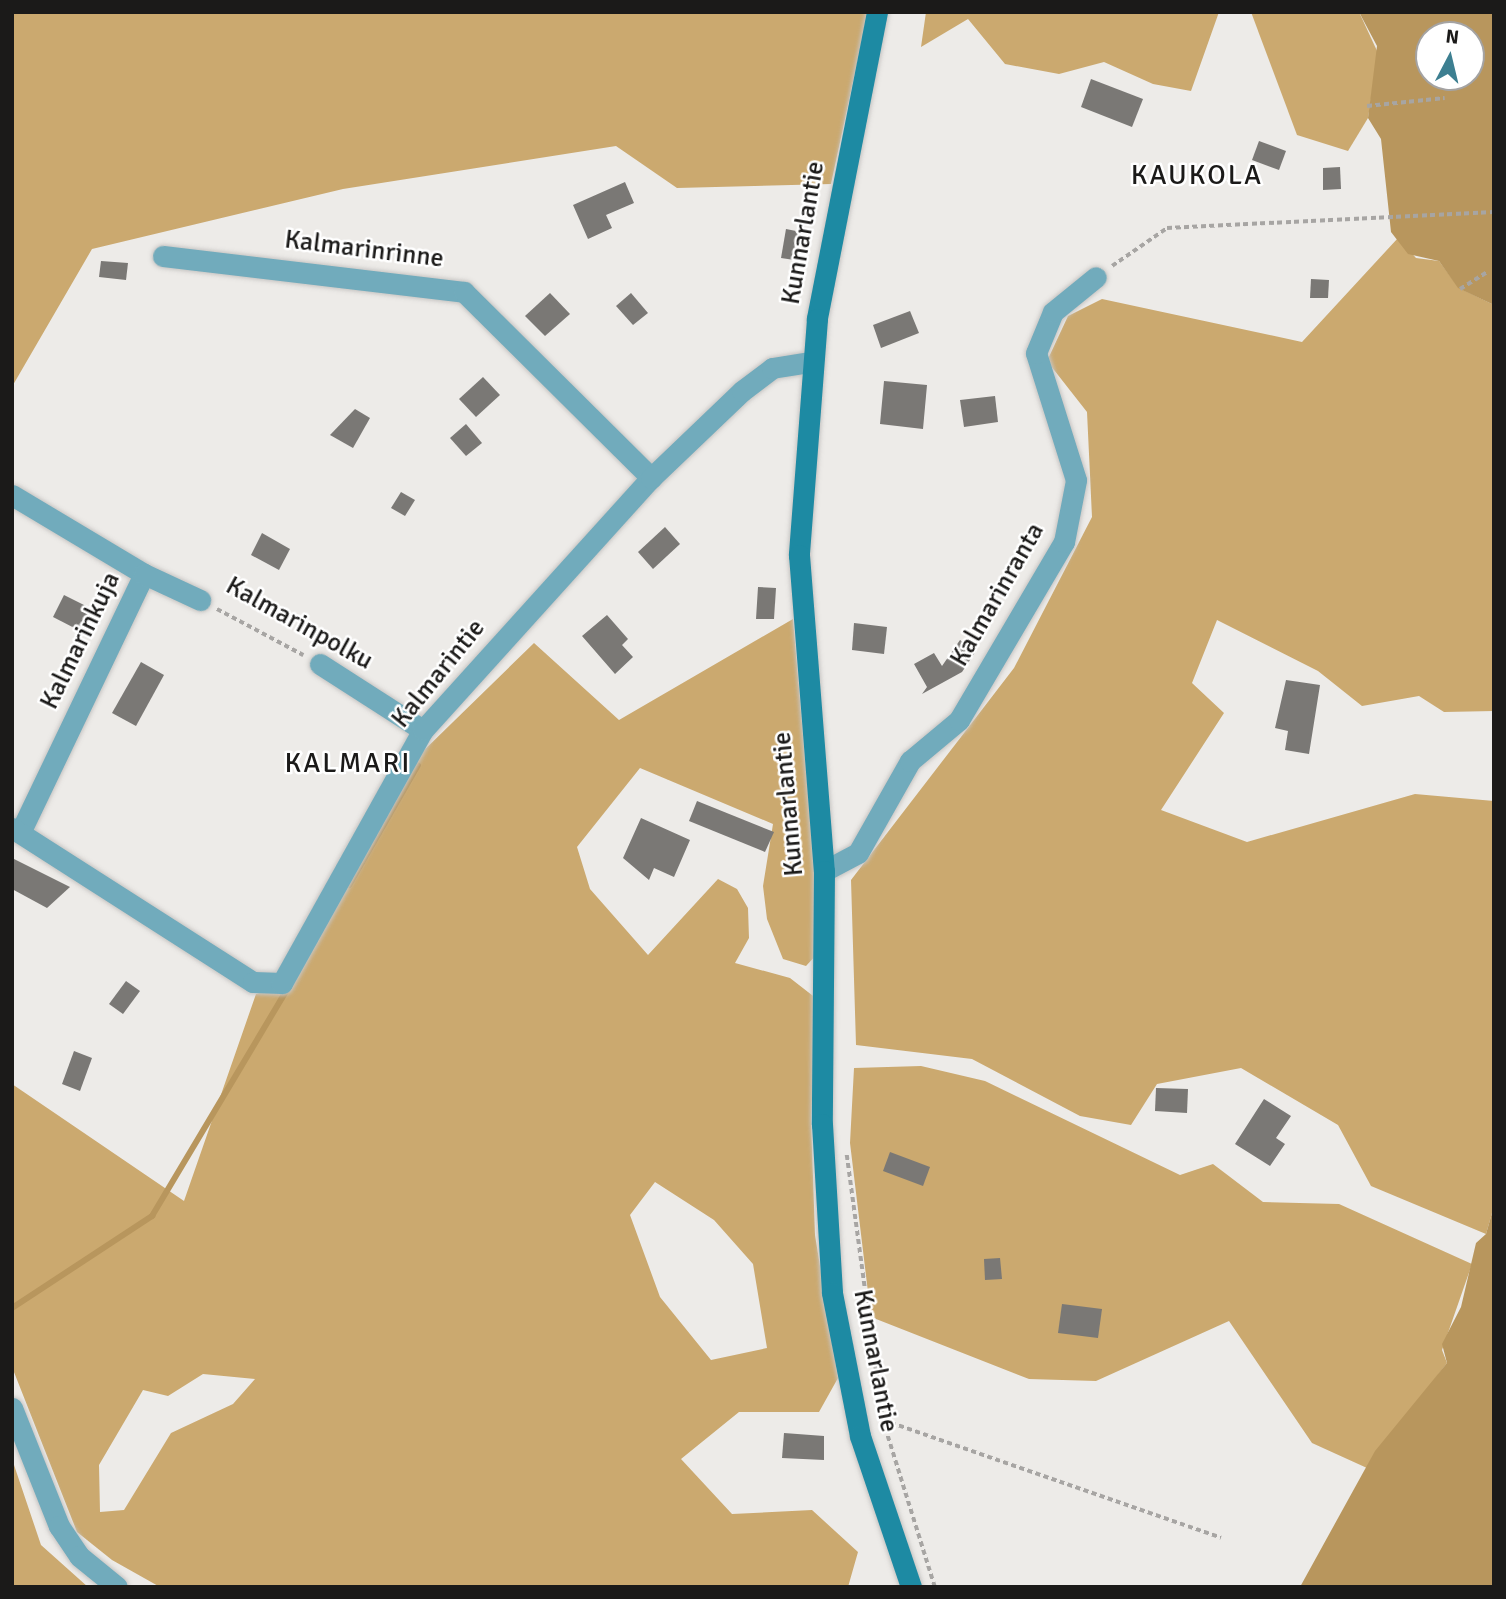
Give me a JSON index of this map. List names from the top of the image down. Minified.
{"streets":{"main road":["Kunnarlantie"],"street":["Kalmarinrinne","Kalmarinranta","Kalmarinpolku","Kalmarinkuja","Kalmarintie"]},"crossings":[["Kunnarlantie","Kalmarinranta"],["Kunnarlantie","Kalmarintie"],["Kalmarinrinne","Kalmarintie"],["Kalmarinpolku","Kalmarinkuja"],["Kalmarinpolku","Kalmarintie"],["Kalmarinkuja","Kalmarintie"]],"districts":["KAUKOLA","KALMARI"],"north":"top"}
